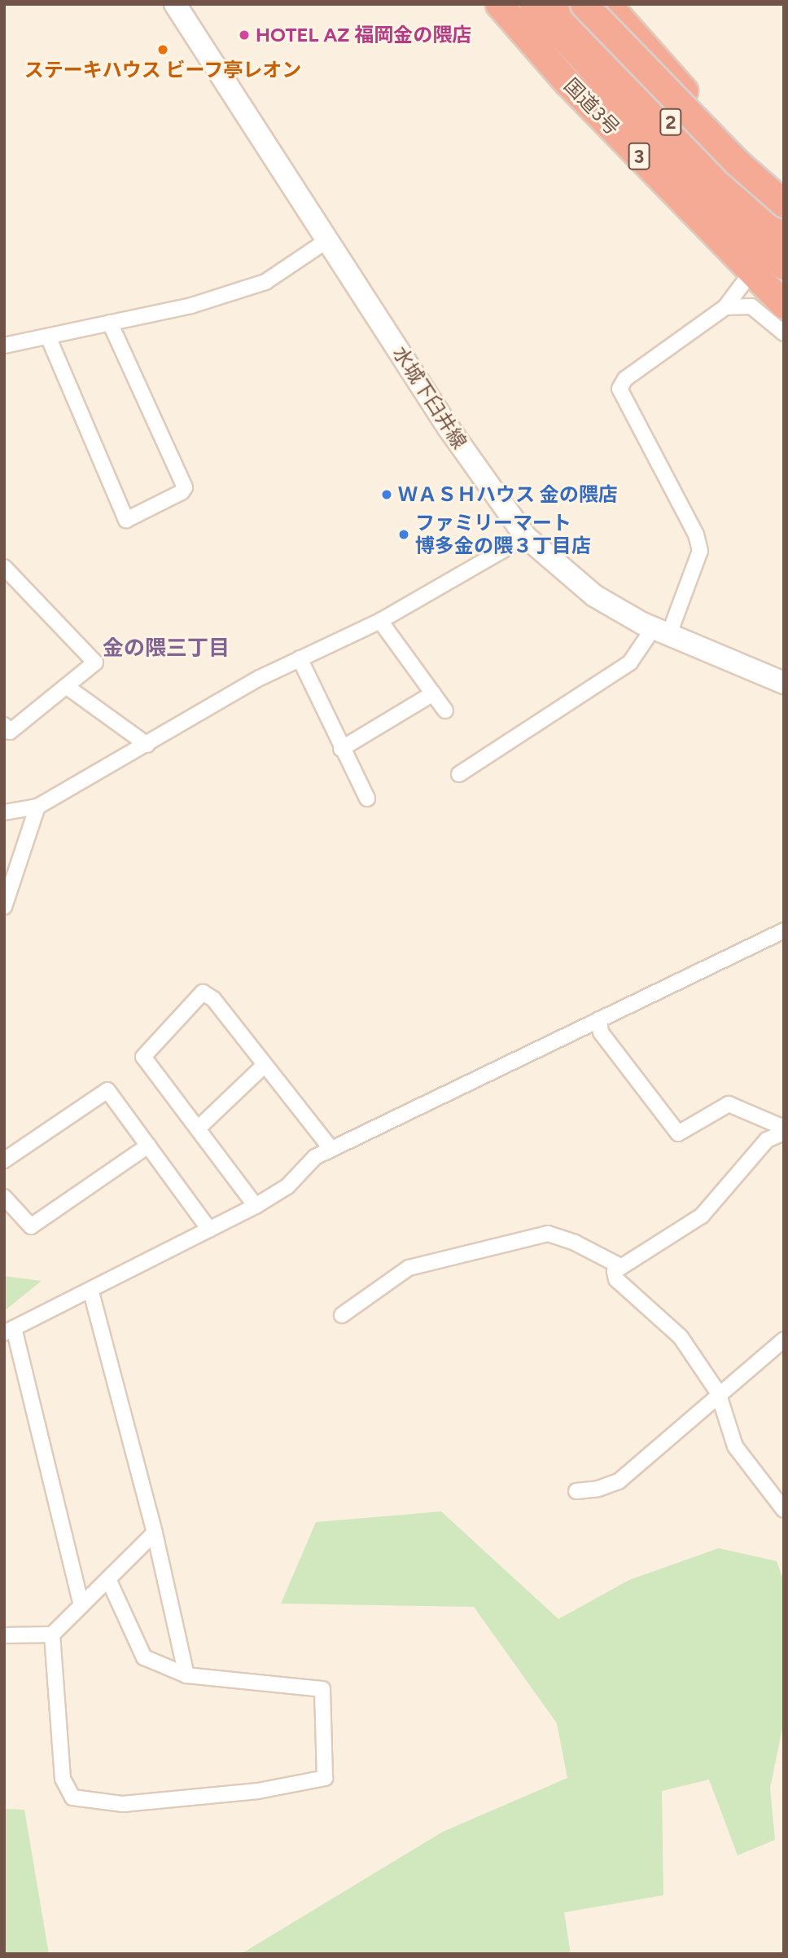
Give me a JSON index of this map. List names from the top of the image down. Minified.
{"streets":{"highway":["国道3号","2","3"],"main road":["水城下臼井線"]},"districts":["金の隈三丁目"],"places":["HOTEL AZ 福岡金の隈店","ステーキハウス ビーフ亭レオン","ＷＡＳＨハウス 金の隈店","ファミリーマート 博多金の隈３丁目店"]}
